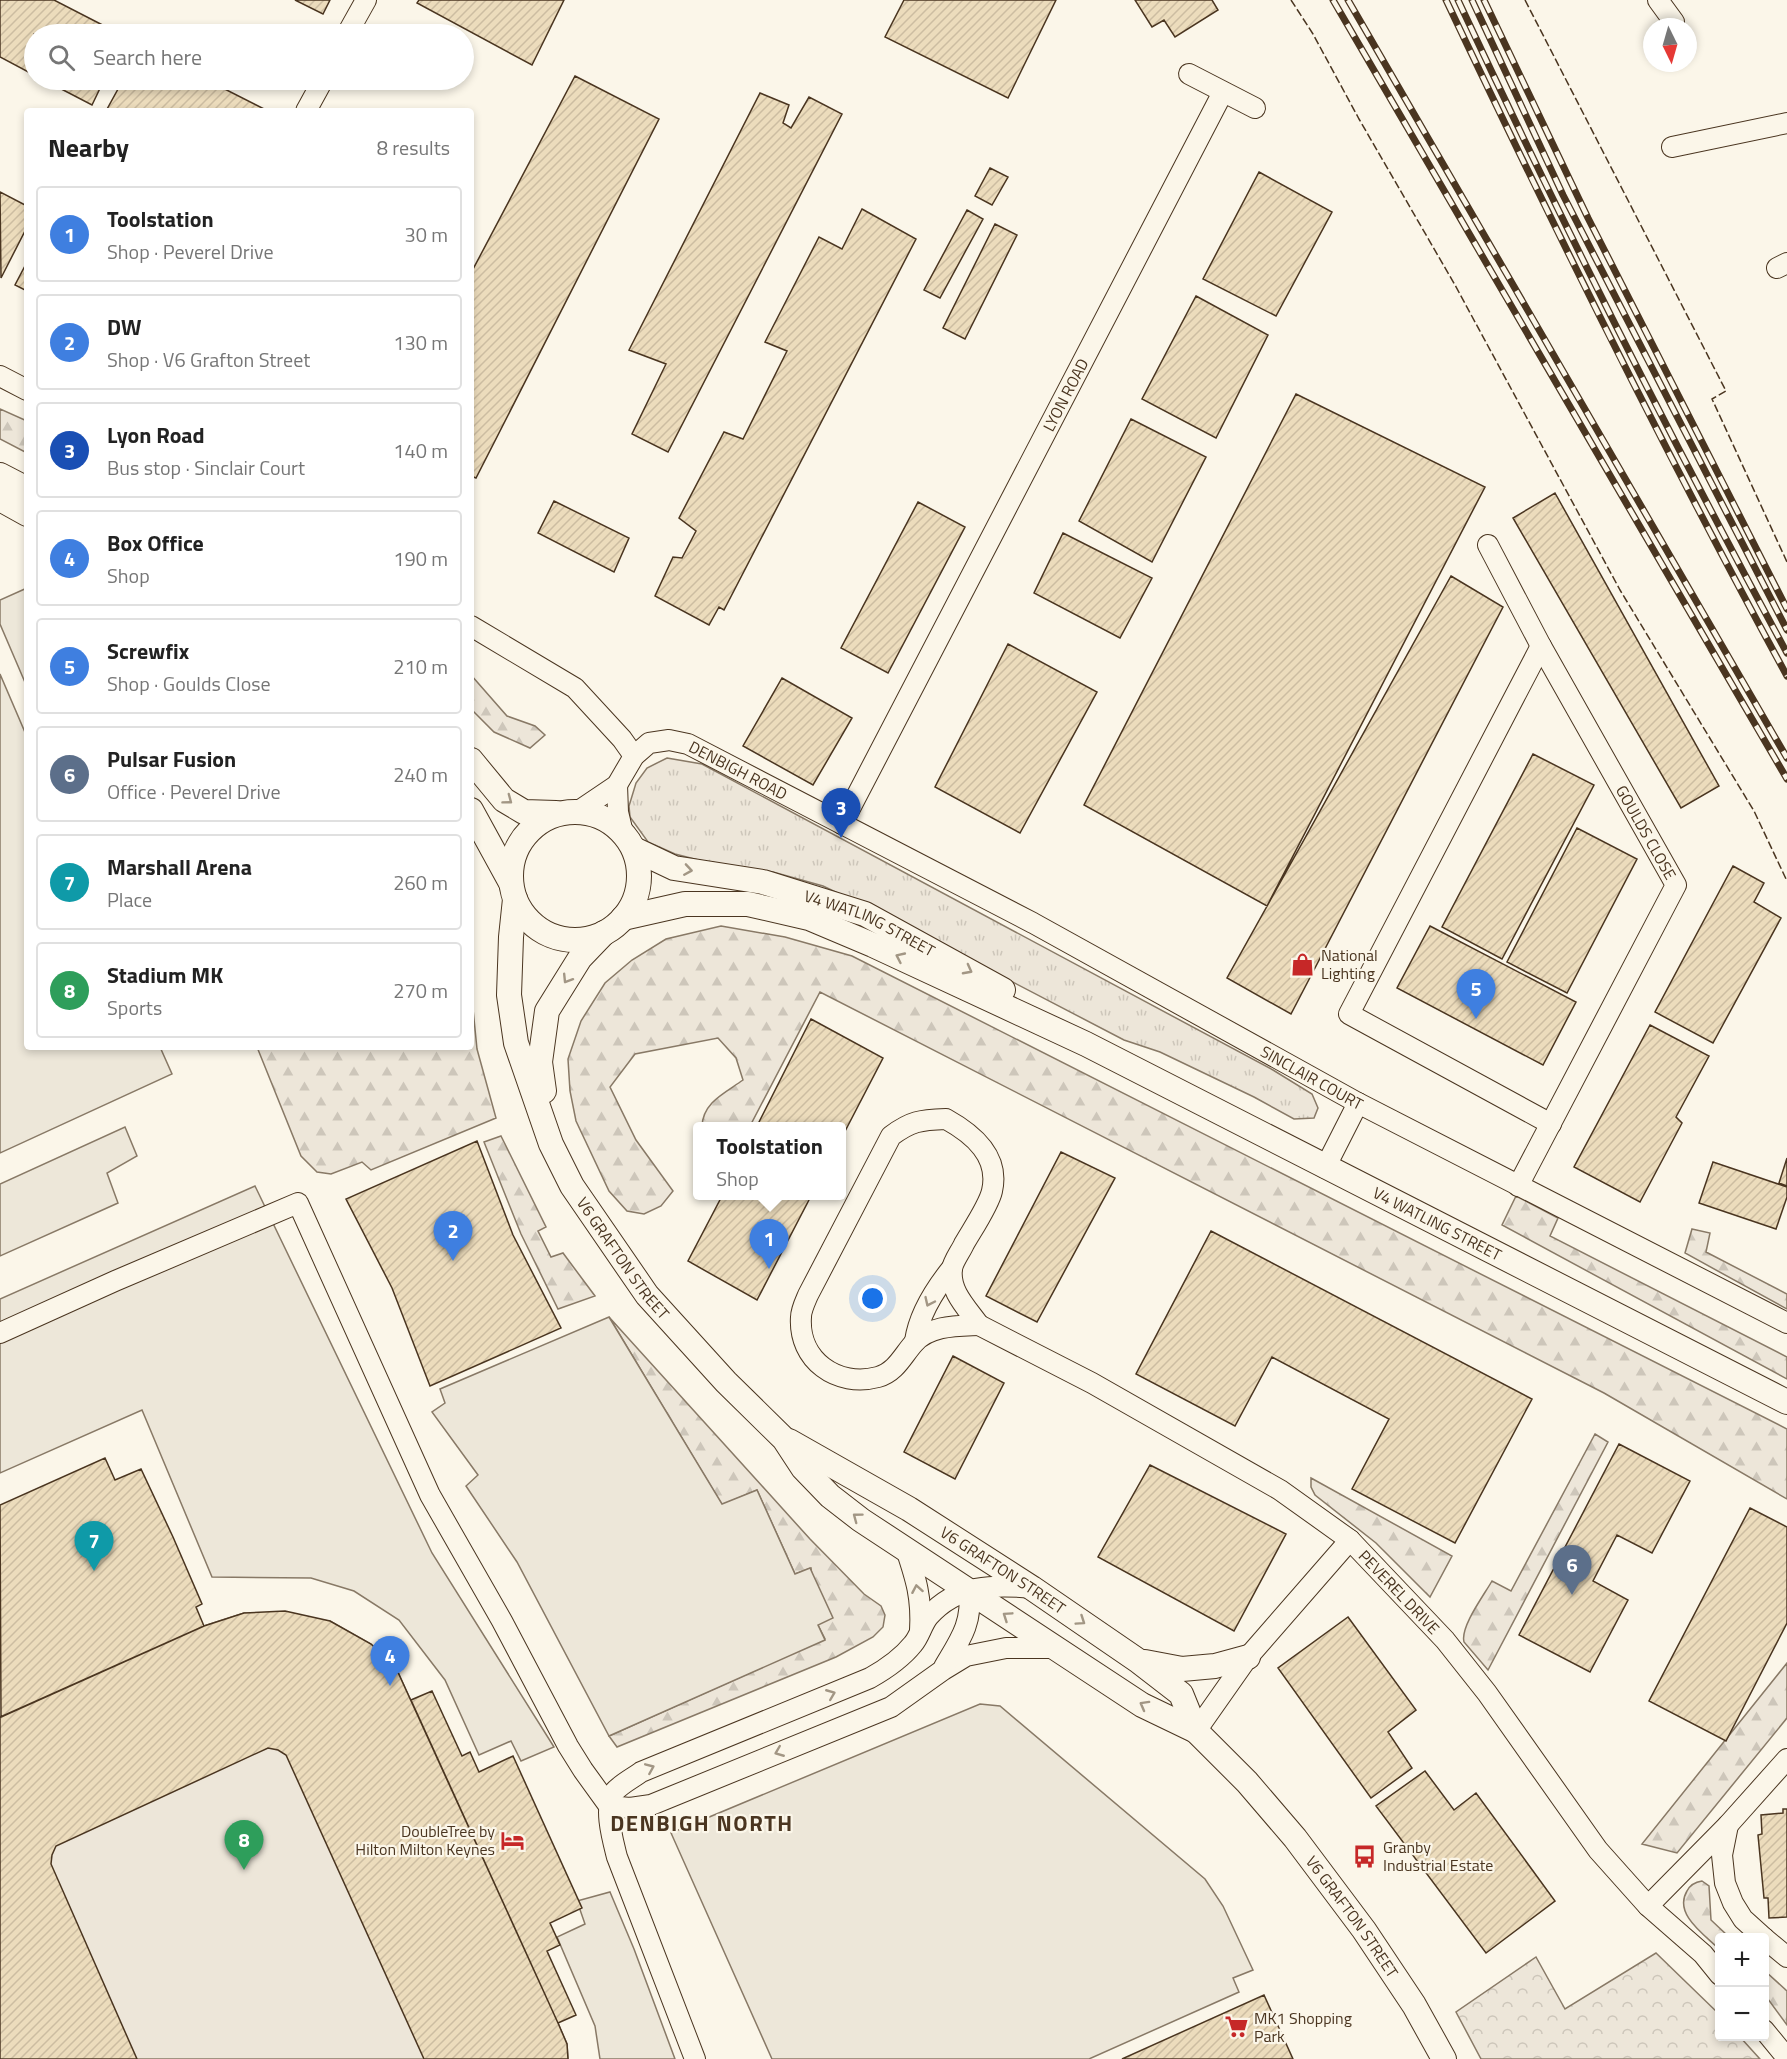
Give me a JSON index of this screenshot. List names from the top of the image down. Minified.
{"streets":{"street":["LYON ROAD","DENBIGH ROAD","GOULDS CLOSE","V4 WATLING STREET","SINCLAIR COURT","V6 GRAFTON STREET","PEVEREL DRIVE"]},"crossings":[["LYON ROAD","DENBIGH ROAD"],["LYON ROAD","SINCLAIR COURT"],["DENBIGH ROAD","V4 WATLING STREET"],["DENBIGH ROAD","SINCLAIR COURT"],["DENBIGH ROAD","V6 GRAFTON STREET"],["GOULDS CLOSE","SINCLAIR COURT"],["V4 WATLING STREET","V6 GRAFTON STREET"]],"districts":["DENBIGH NORTH"],"places":{"shop":["National Lighting"],"hotel":["DoubleTree by Hilton Milton Keynes"],"bus stop":["Granby Industrial Estate"],"supermarket":["MK1 Shopping Park"]},"north":"bottom","page":{"search":"Search here","heading":["Nearby","8 results"],"list":[{"mark":"1","name":"Toolstation","note":"Shop · Peverel Drive","value":"30 m"},{"mark":"2","name":"DW","note":"Shop · V6 Grafton Street","value":"130 m"},{"mark":"3","name":"Lyon Road","note":"Bus stop · Sinclair Court","value":"140 m"},{"mark":"4","name":"Box Office","note":"Shop","value":"190 m"},{"mark":"5","name":"Screwfix","note":"Shop · Goulds Close","value":"210 m"},{"mark":"6","name":"Pulsar Fusion","note":"Office · Peverel Drive","value":"240 m"},{"mark":"7","name":"Marshall Arena","note":"Place","value":"260 m"},{"mark":"8","name":"Stadium MK","note":"Sports","value":"270 m"}],"pins":["3","5","2","1","7","6","4","8"],"popup":["Toolstation","Shop"],"map_buttons":["+","−"]}}
